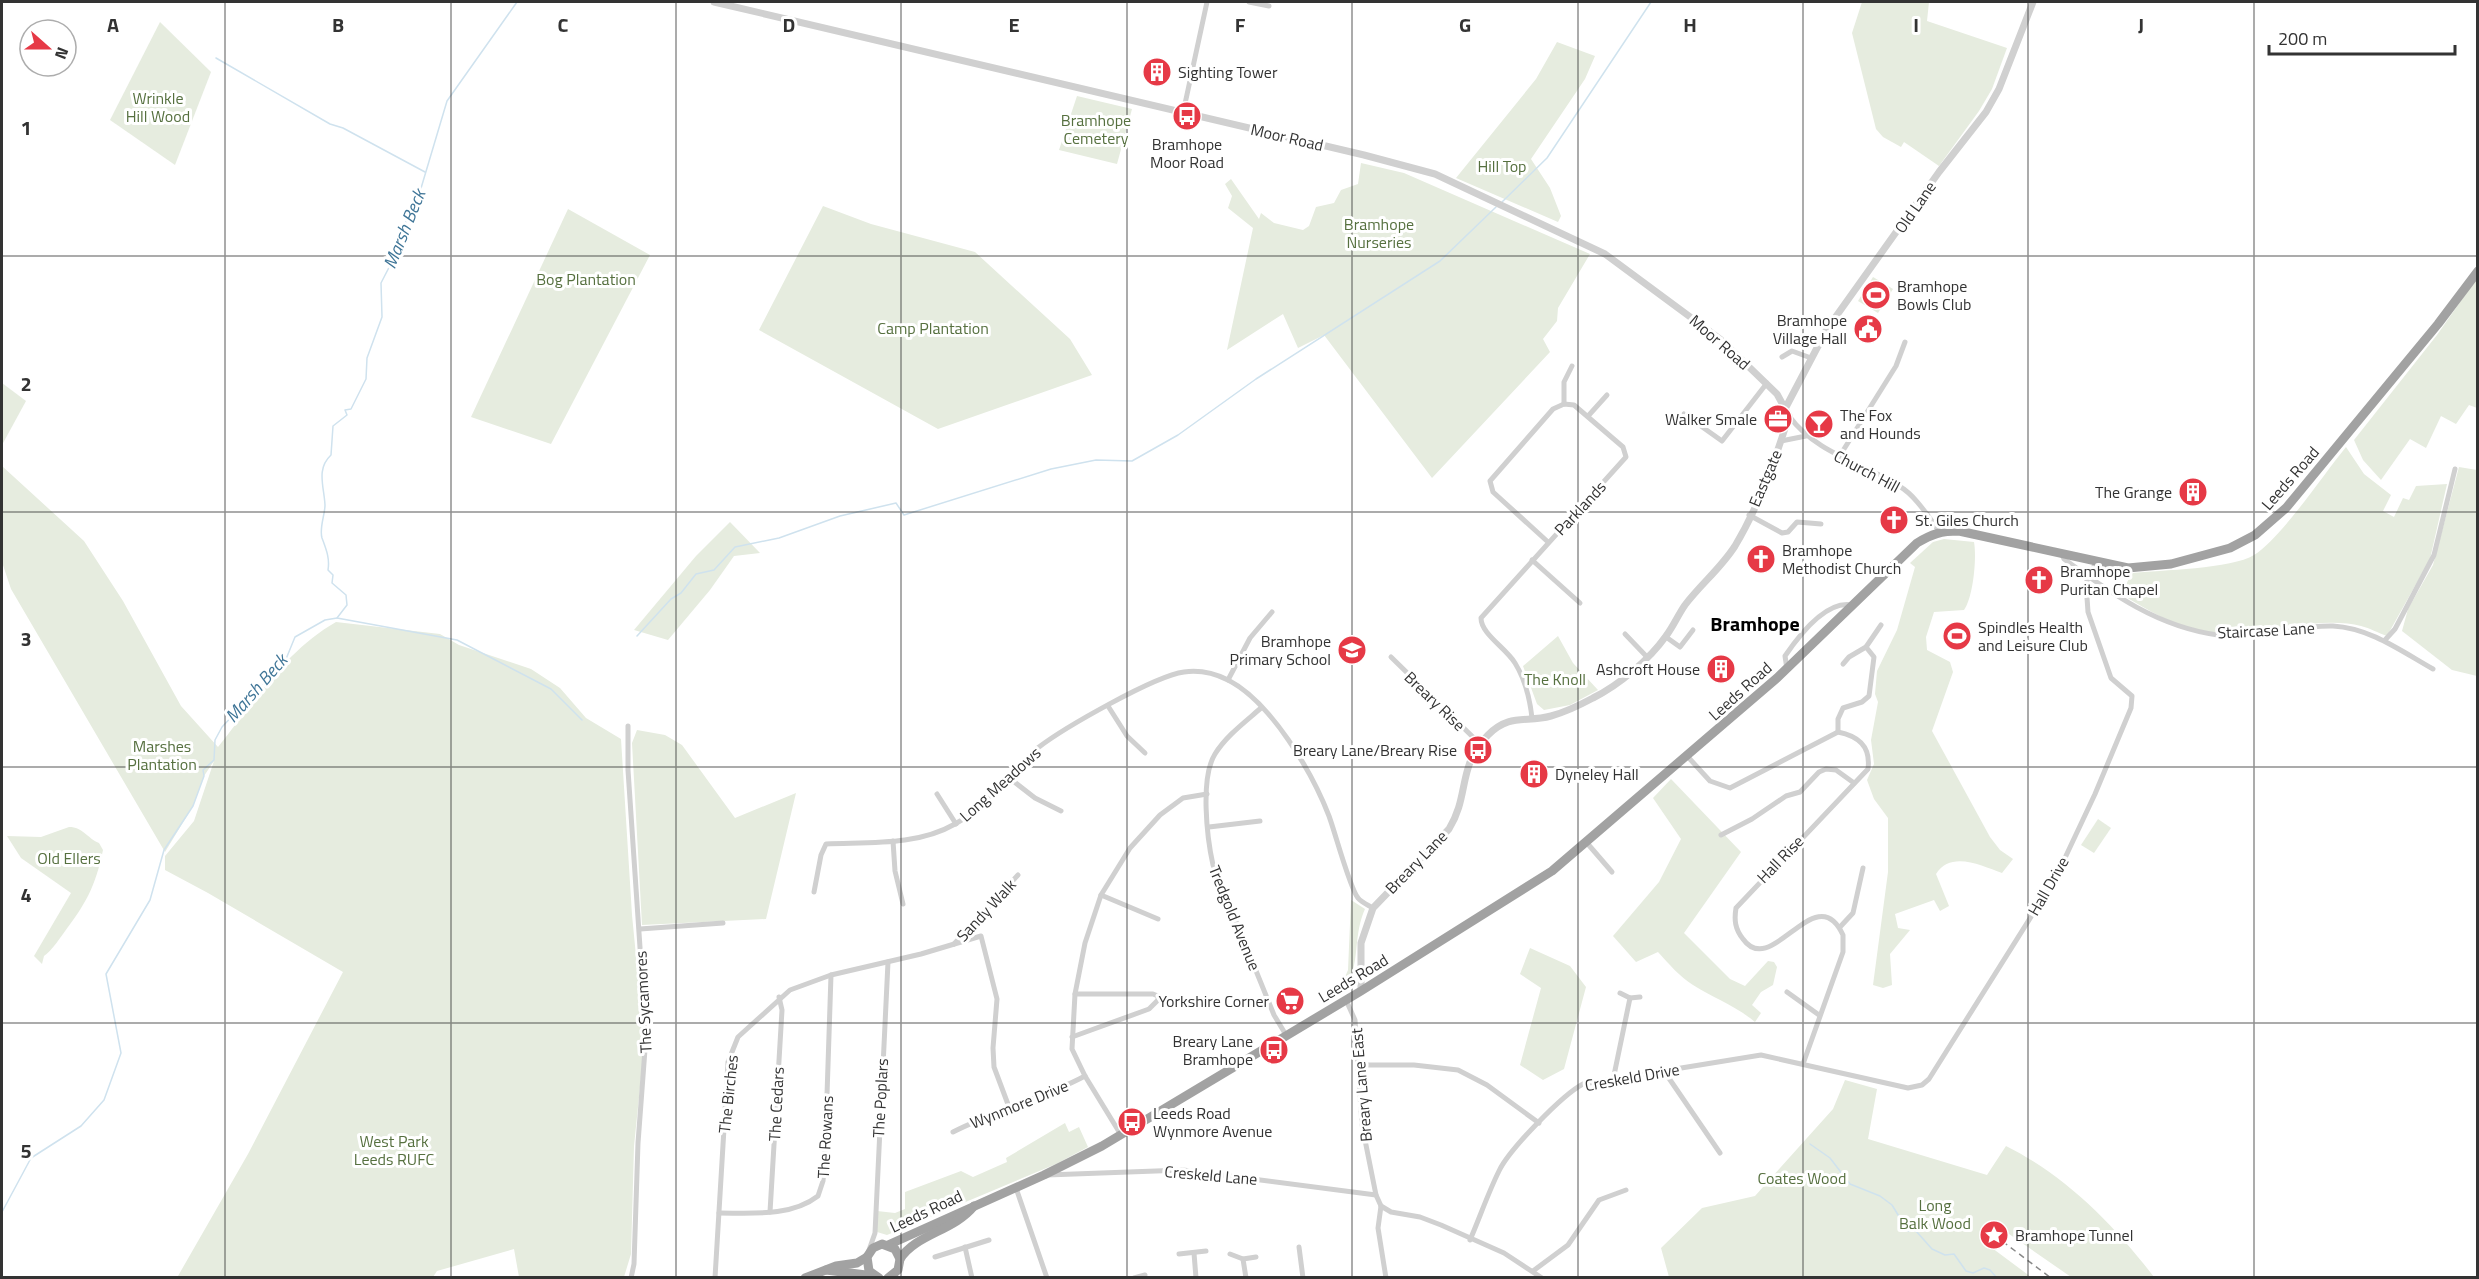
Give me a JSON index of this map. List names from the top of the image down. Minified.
{"streets":{"highway":["Leeds Road"],"street":["Moor Road","Old Lane","Church Hill","Eastgate","Parklands","Staircase Lane","Breary Rise","Long Meadows","Hall Rise","Breary Lane","Hall Drive","Sandy Walk","Tredgold Avenue","The Sycamores","Creskeld Drive","Breary Lane East","The Birches","The Poplars","The Cedars","Wynmore Drive","The Rowans","Creskeld Lane"]},"crossings":[["Moor Road","Old Lane"],["Moor Road","Church Hill"],["Moor Road","Eastgate"],["Church Hill","Eastgate"],["Church Hill","Leeds Road"],["Eastgate","Breary Lane"],["Leeds Road","Staircase Lane"],["Leeds Road","Breary Lane"],["Leeds Road","Hall Drive"],["Leeds Road","Tredgold Avenue"],["Leeds Road","Breary Lane East"],["Leeds Road","The Poplars"],["Leeds Road","Creskeld Lane"],["Staircase Lane","Hall Drive"],["Breary Rise","Breary Lane"],["Hall Drive","Creskeld Drive"],["Sandy Walk","The Birches"],["Breary Lane East","Creskeld Lane"],["The Birches","The Poplars"],["The Birches","The Cedars"],["The Birches","Wynmore Drive"],["The Birches","The Rowans"],["The Cedars","The Rowans"]],"districts":["Bramhope"],"water":["Marsh Beck"],"parks":["Wrinkle Hill Wood","Bramhope Cemetery","Hill Top","Bramhope Nurseries","Bog Plantation","Camp Plantation","The Knoll","Marshes Plantation","Old Ellers","West Park Leeds RUFC","Coates Wood","Long Balk Wood"],"places":{"building":["Sighting Tower","The Grange","Ashcroft House","Dyneley Hall"],"bus stop":["Bramhope Moor Road","Breary Lane/Breary Rise","Breary Lane Bramhope","Leeds Road Wynmore Avenue"],"sports":["Bramhope Bowls Club","Spindles Health and Leisure Club"],"public building":["Bramhope Village Hall"],"office":["Walker Smale"],"bar":["The Fox and Hounds"],"church":["St. Giles Church","Bramhope Methodist Church","Bramhope Puritan Chapel"],"school or university":["Bramhope Primary School"],"supermarket":["Yorkshire Corner"],"place":["Bramhope Tunnel"]},"scale_bar":"200 m","north":"right","grid":{"columns":["A","B","C","D","E","F","G","H","I","J"],"rows":["1","2","3","4","5"]}}
